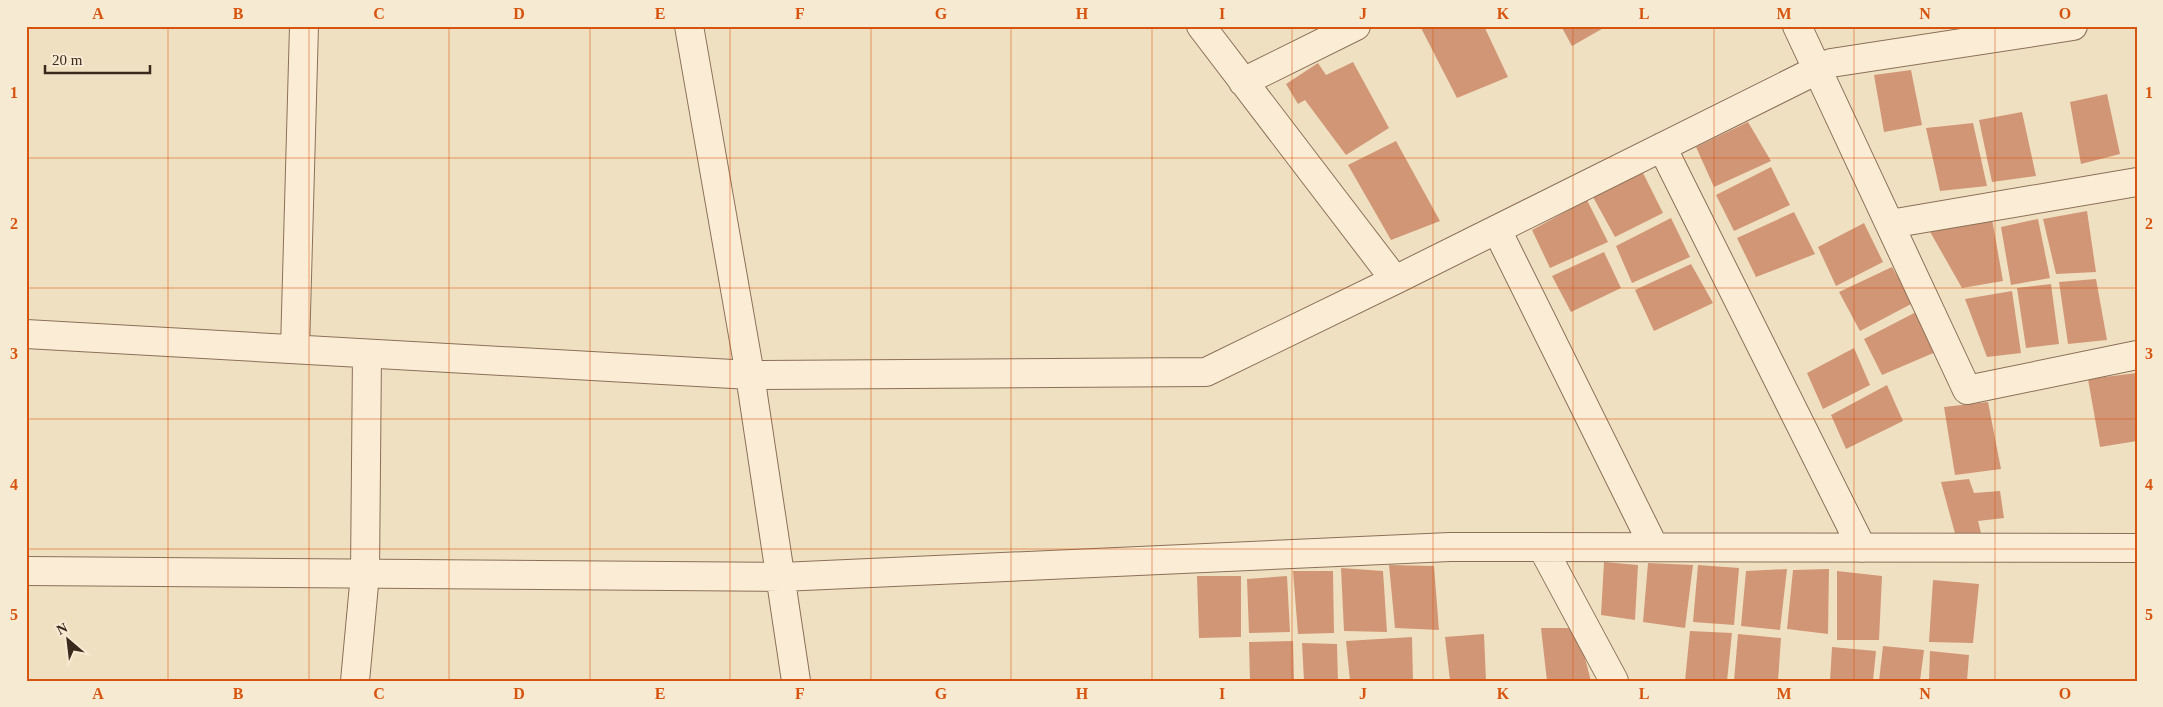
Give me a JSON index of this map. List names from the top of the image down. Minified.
{"scale_bar":"20 m","north":"top left","grid":{"columns":["A","B","C","D","E","F","G","H","I","J","K","L","M","N","O"],"rows":["1","2","3","4","5"]}}
